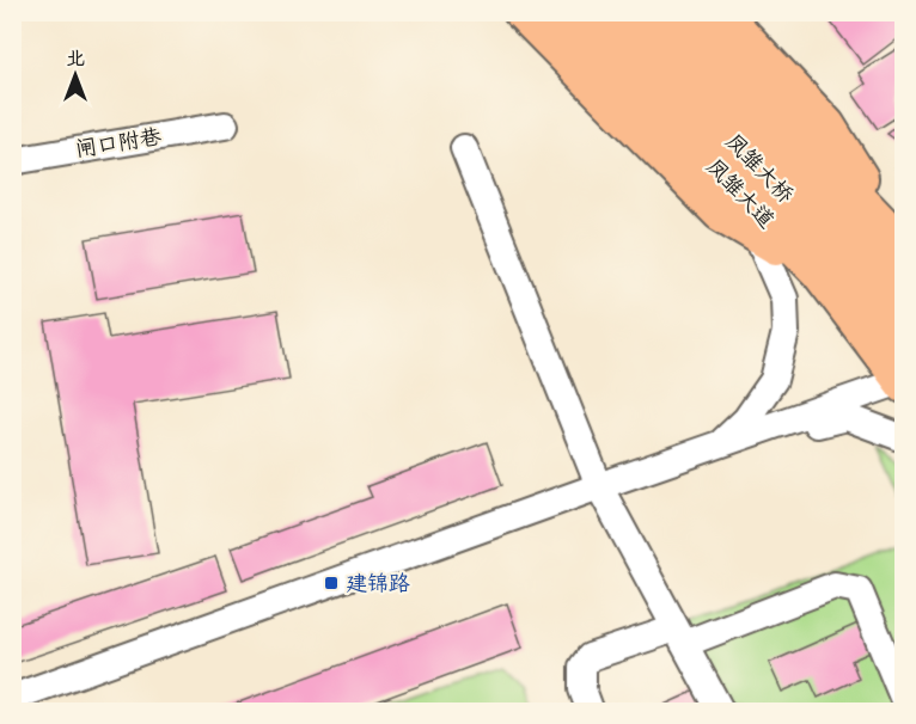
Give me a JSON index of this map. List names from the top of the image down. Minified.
{"streets":{"main road":["凤雏大桥","凤雏大道"],"street":["闸口附巷"]},"places":{"transit":["建锦路"]},"north":"top"}
